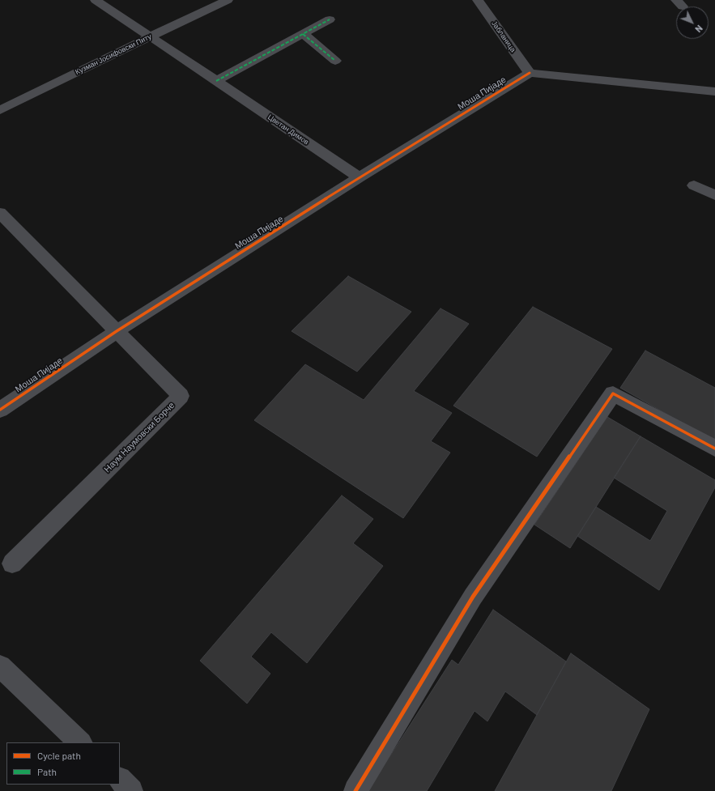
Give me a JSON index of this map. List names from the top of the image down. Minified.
{"streets":{"street":["Јабланица","Кузман Јосифовски Питу","Моша Пијаде","Цветан Димов","Наум Наумовски Борче"]},"crossings":[["Јабланица","Моша Пијаде"],["Кузман Јосифовски Питу","Цветан Димов"],["Моша Пијаде","Цветан Димов"],["Моша Пијаде","Наум Наумовски Борче"]],"legend":["Cycle path","Path"],"north":"bottom right"}
